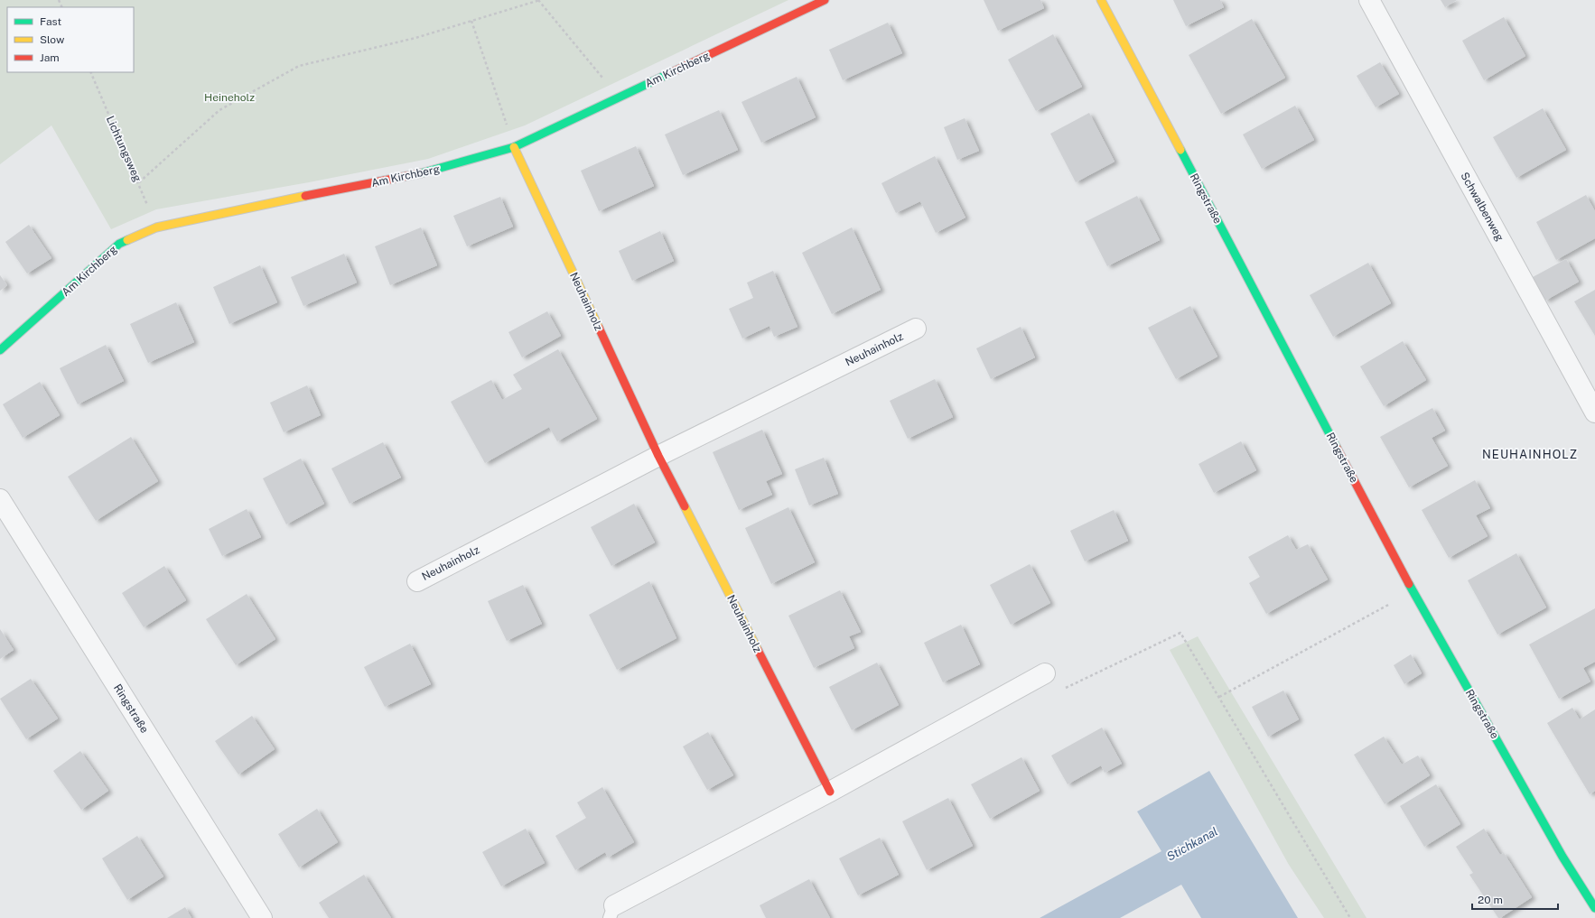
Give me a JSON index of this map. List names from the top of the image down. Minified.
{"streets":{"street":["Am Kirchberg","Ringstraße","Schwalbenweg","Neuhainholz"],"path":["Lichtungsweg"]},"crossings":[["Am Kirchberg","Lichtungsweg"],["Am Kirchberg","Neuhainholz"]],"districts":["NEUHAINHOLZ"],"water":["Stichkanal"],"parks":["Heineholz"],"legend":["Fast","Slow","Jam"],"scale_bar":"20 m"}
